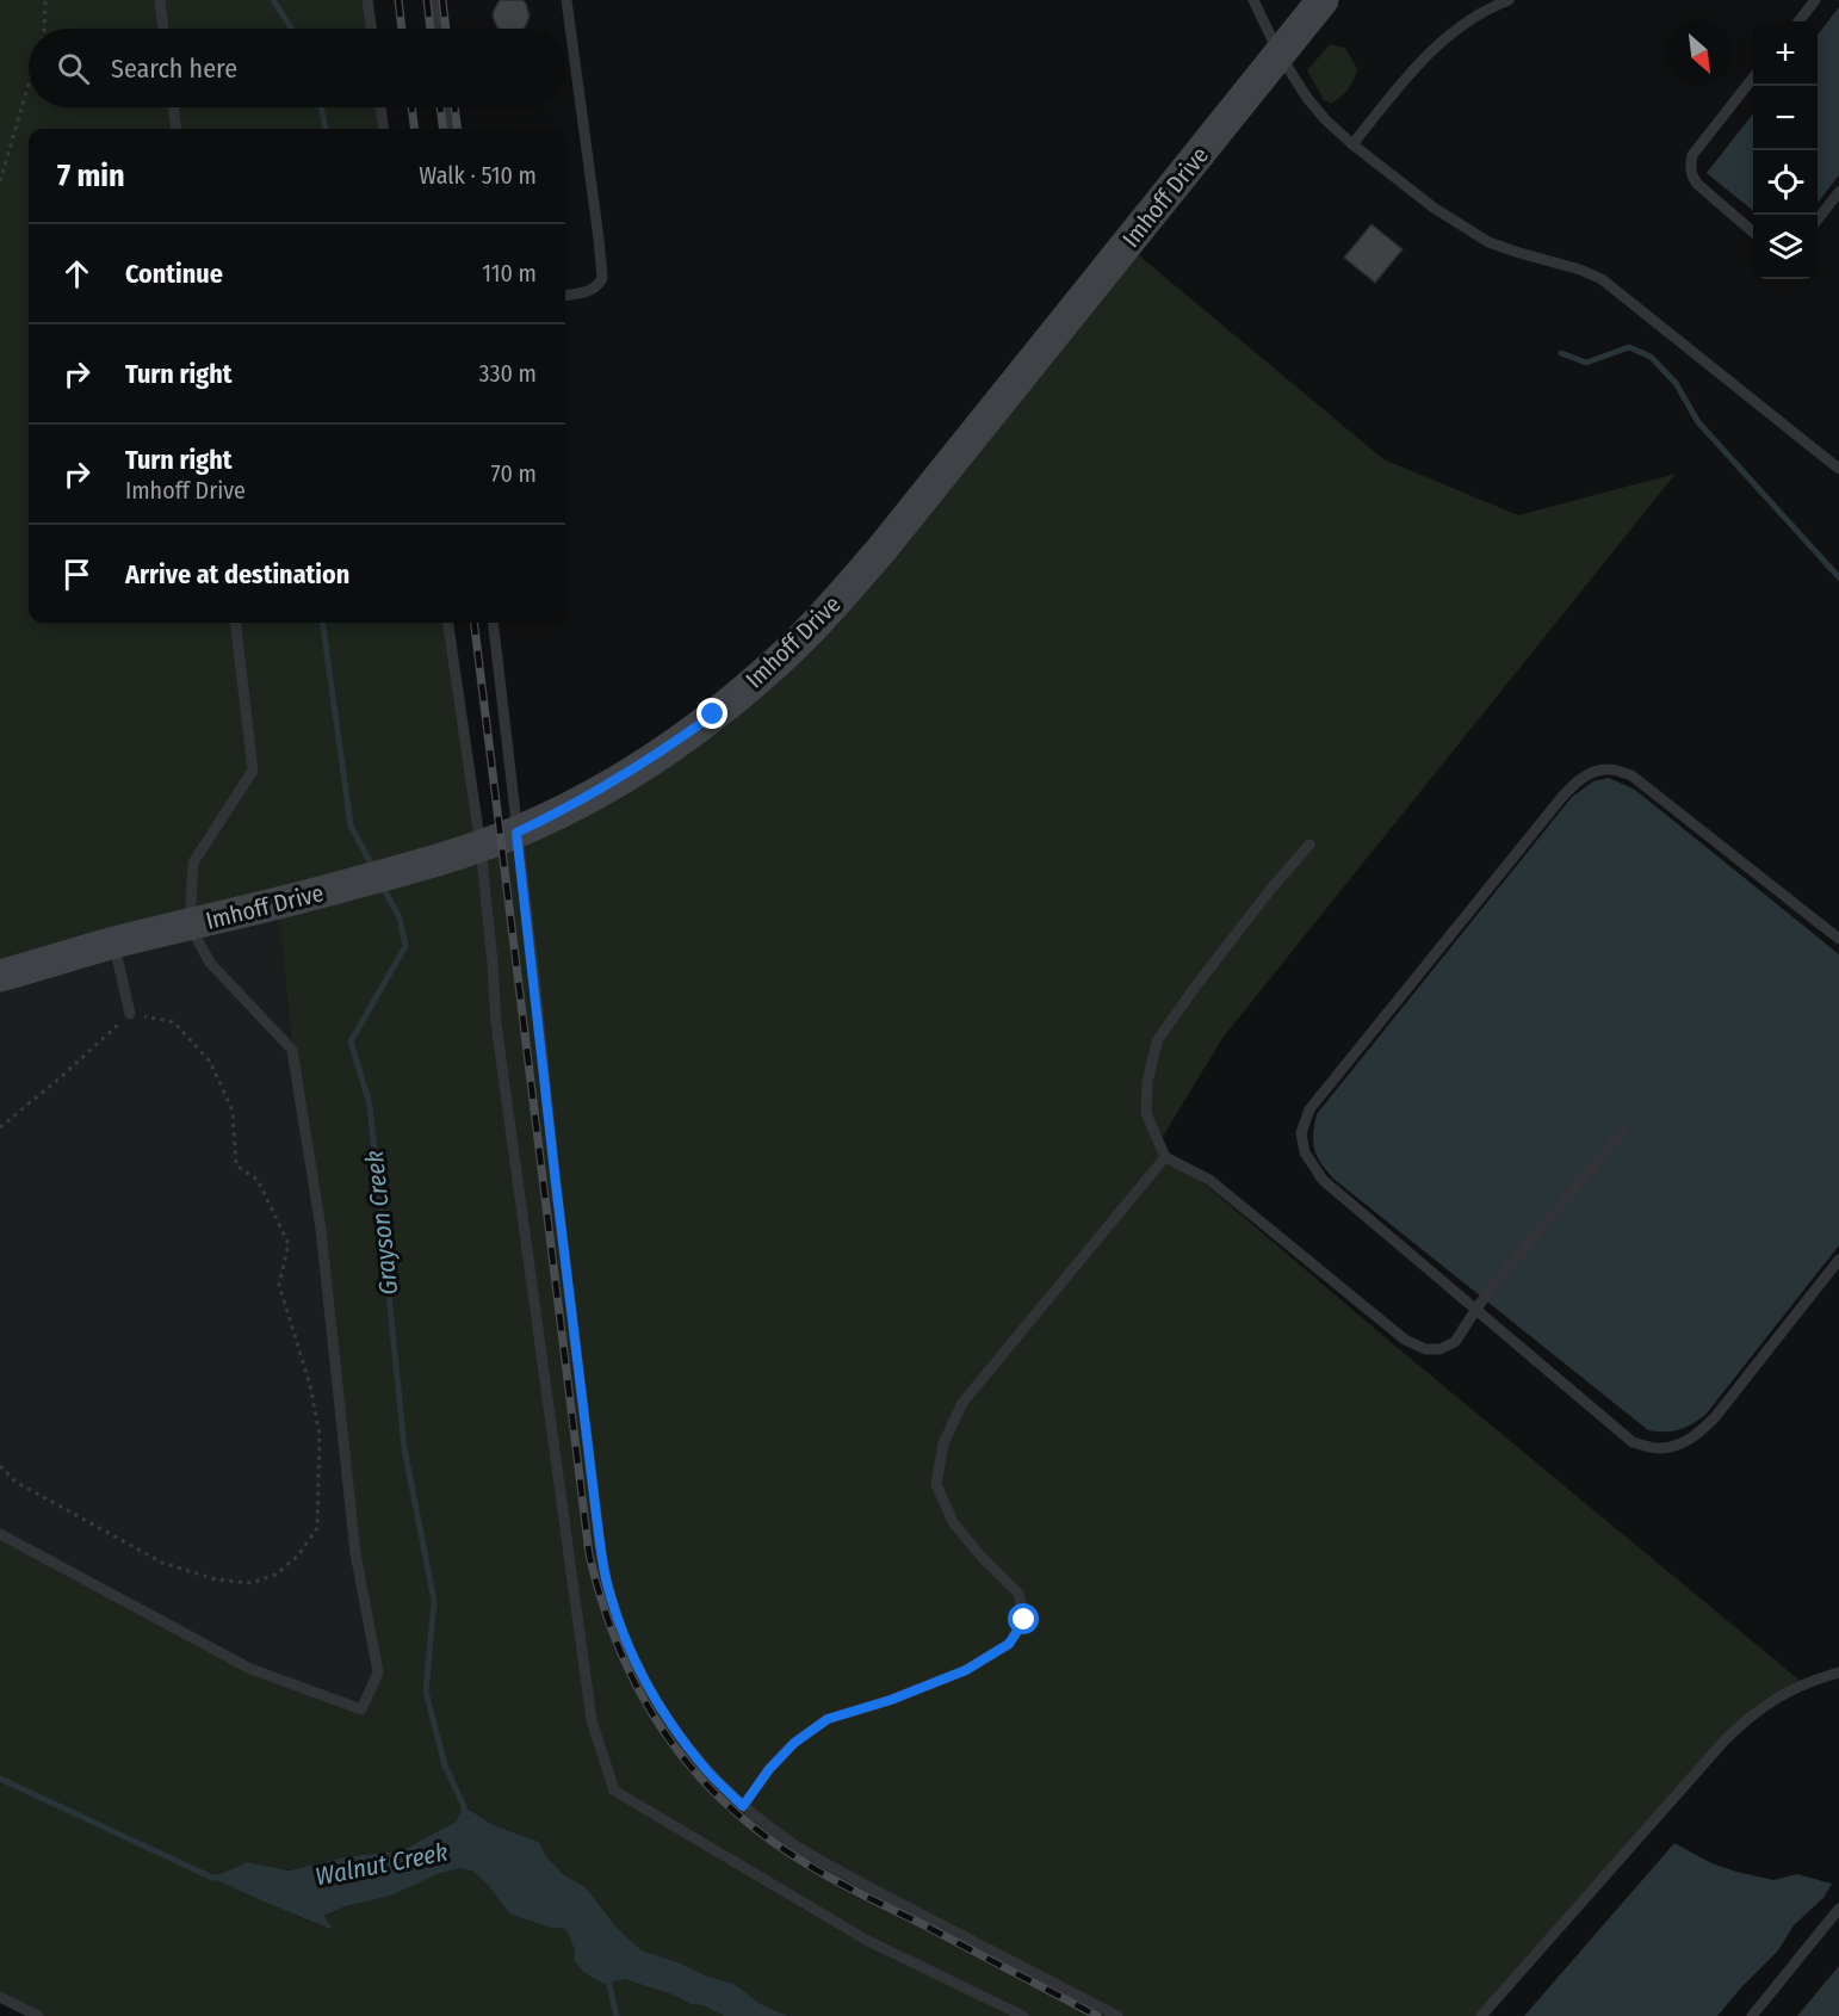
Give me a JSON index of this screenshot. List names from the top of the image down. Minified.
{"streets":{"street":["Imhoff Drive"]},"water":["Grayson Creek","Walnut Creek"],"north":"bottom right","page":{"map_buttons":["+","−"],"search":"Search here","heading":["7 min","Walk · 510 m"],"list":[["Continue","110 m"],["Turn right","330 m"],["Turn right","Imhoff Drive","70 m"],"Arrive at destination"]}}
